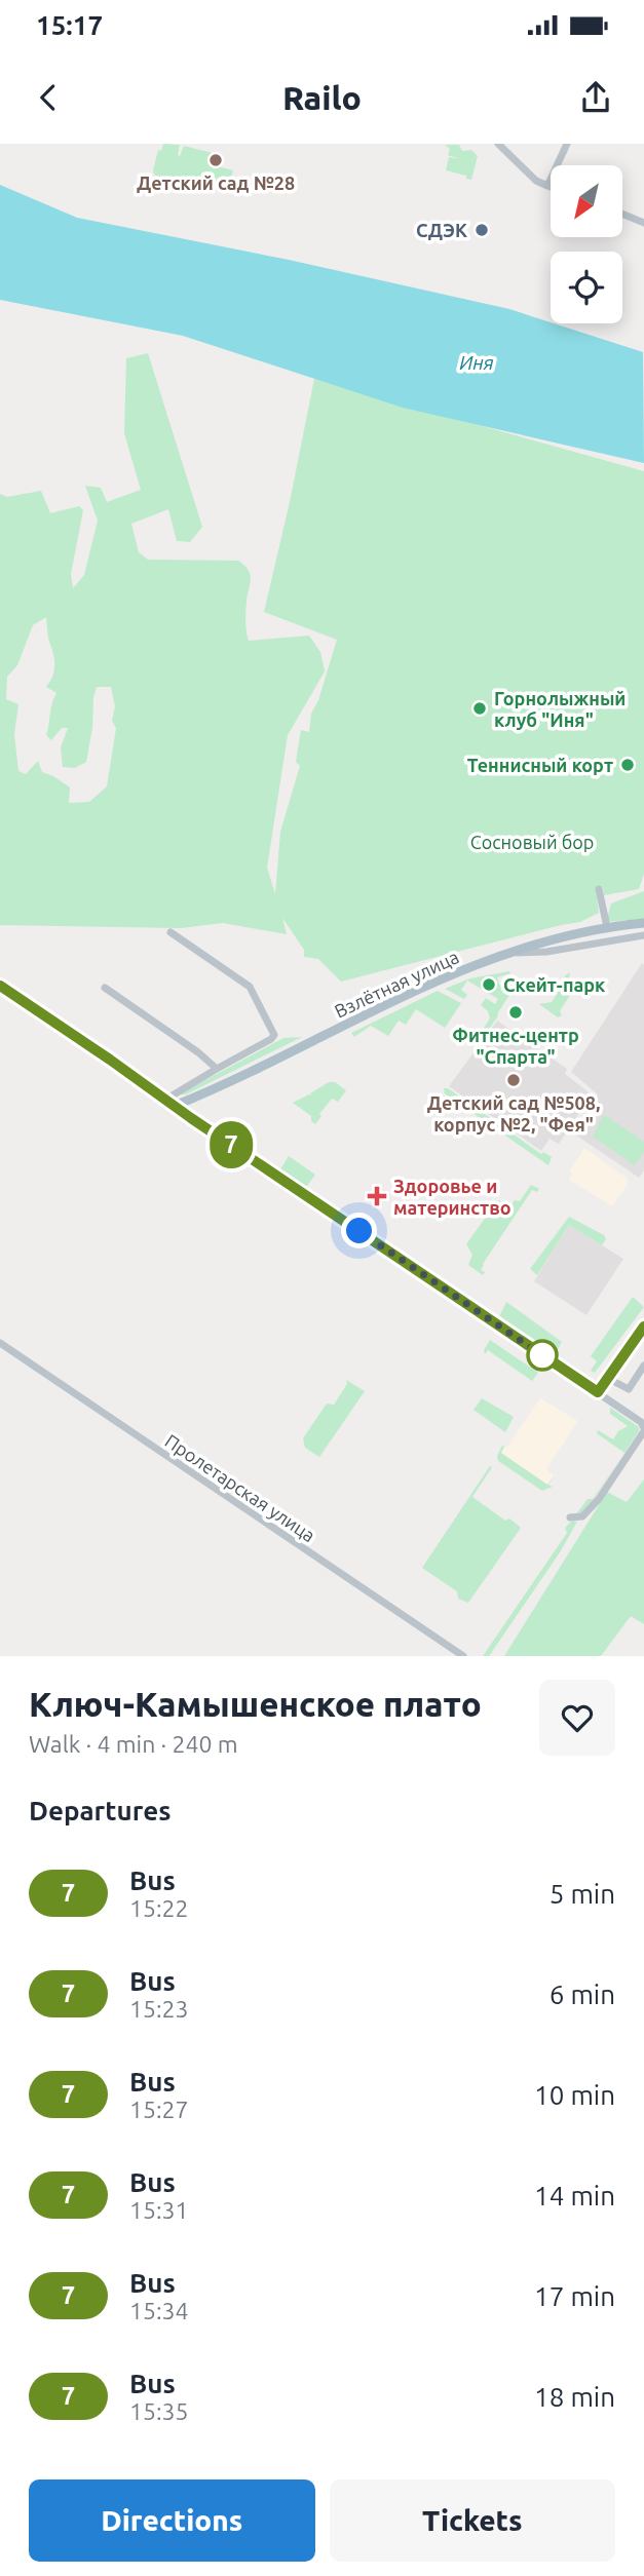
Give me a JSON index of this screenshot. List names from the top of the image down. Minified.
{"streets":{"main road":["Взлётная улица"],"street":["Пролетарская улица"]},"water":["Иня"],"parks":["Сосновый бор"],"places":{"other":["Детский сад №28","СДЭК","Горнолыжный клуб \"Иня\"","Теннисный корт","Скейт-парк","Фитнес-центр \"Спарта\"","Детский сад №508, корпус №2, \"Фея\""],"health":["Здоровье и материнство"]},"lines":["bus line 7"],"north":"bottom left","page":{"status":"15:17","header":"Railo","on_map":"7","heading":[["Ключ-Камышенское плато","Walk · 4 min · 240 m"],"Departures"],"list":[{"mark":"7","name":"Bus","note":"15:22","value":"5 min"},{"mark":"7","name":"Bus","note":"15:23","value":"6 min"},{"mark":"7","name":"Bus","note":"15:27","value":"10 min"},{"mark":"7","name":"Bus","note":"15:31","value":"14 min"},{"mark":"7","name":"Bus","note":"15:34","value":"17 min"},{"mark":"7","name":"Bus","note":"15:35","value":"18 min"}],"buttons":["Directions","Tickets"]}}
